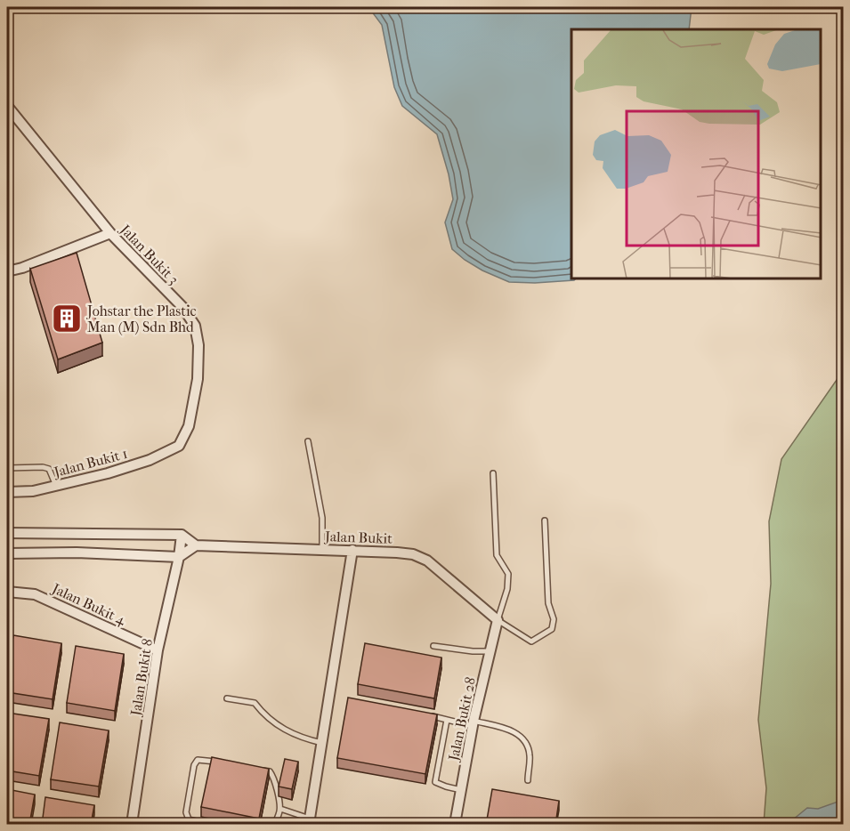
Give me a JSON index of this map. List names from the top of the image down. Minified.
{"streets":{"street":["Jalan Bukit 3","Jalan Bukit 1","Jalan Bukit","Jalan Bukit 4","Jalan Bukit 8","Jalan Bukit 28"]},"crossings":[["Jalan Bukit 3","Jalan Bukit 1"],["Jalan Bukit","Jalan Bukit 28"],["Jalan Bukit 4","Jalan Bukit 8"]],"places":{"building":["Johstar the Plastic Man (M) Sdn Bhd"]}}
